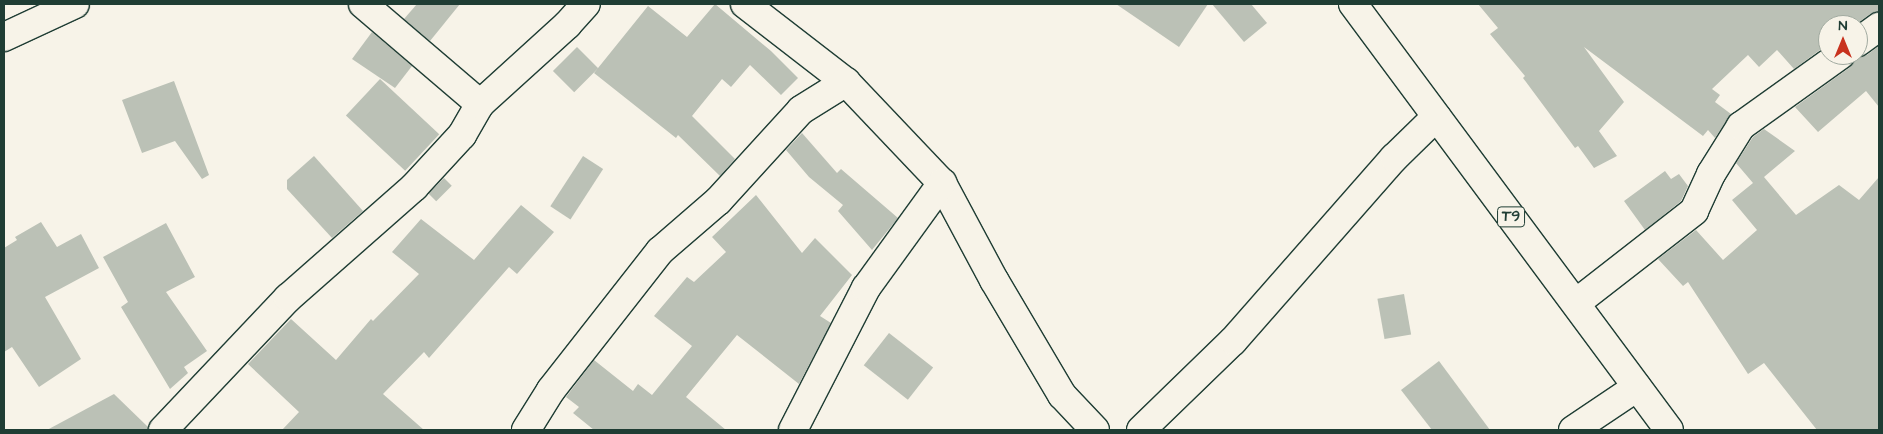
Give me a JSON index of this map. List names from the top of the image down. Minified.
{"streets":{"main road":["T9"]},"north":"top"}
